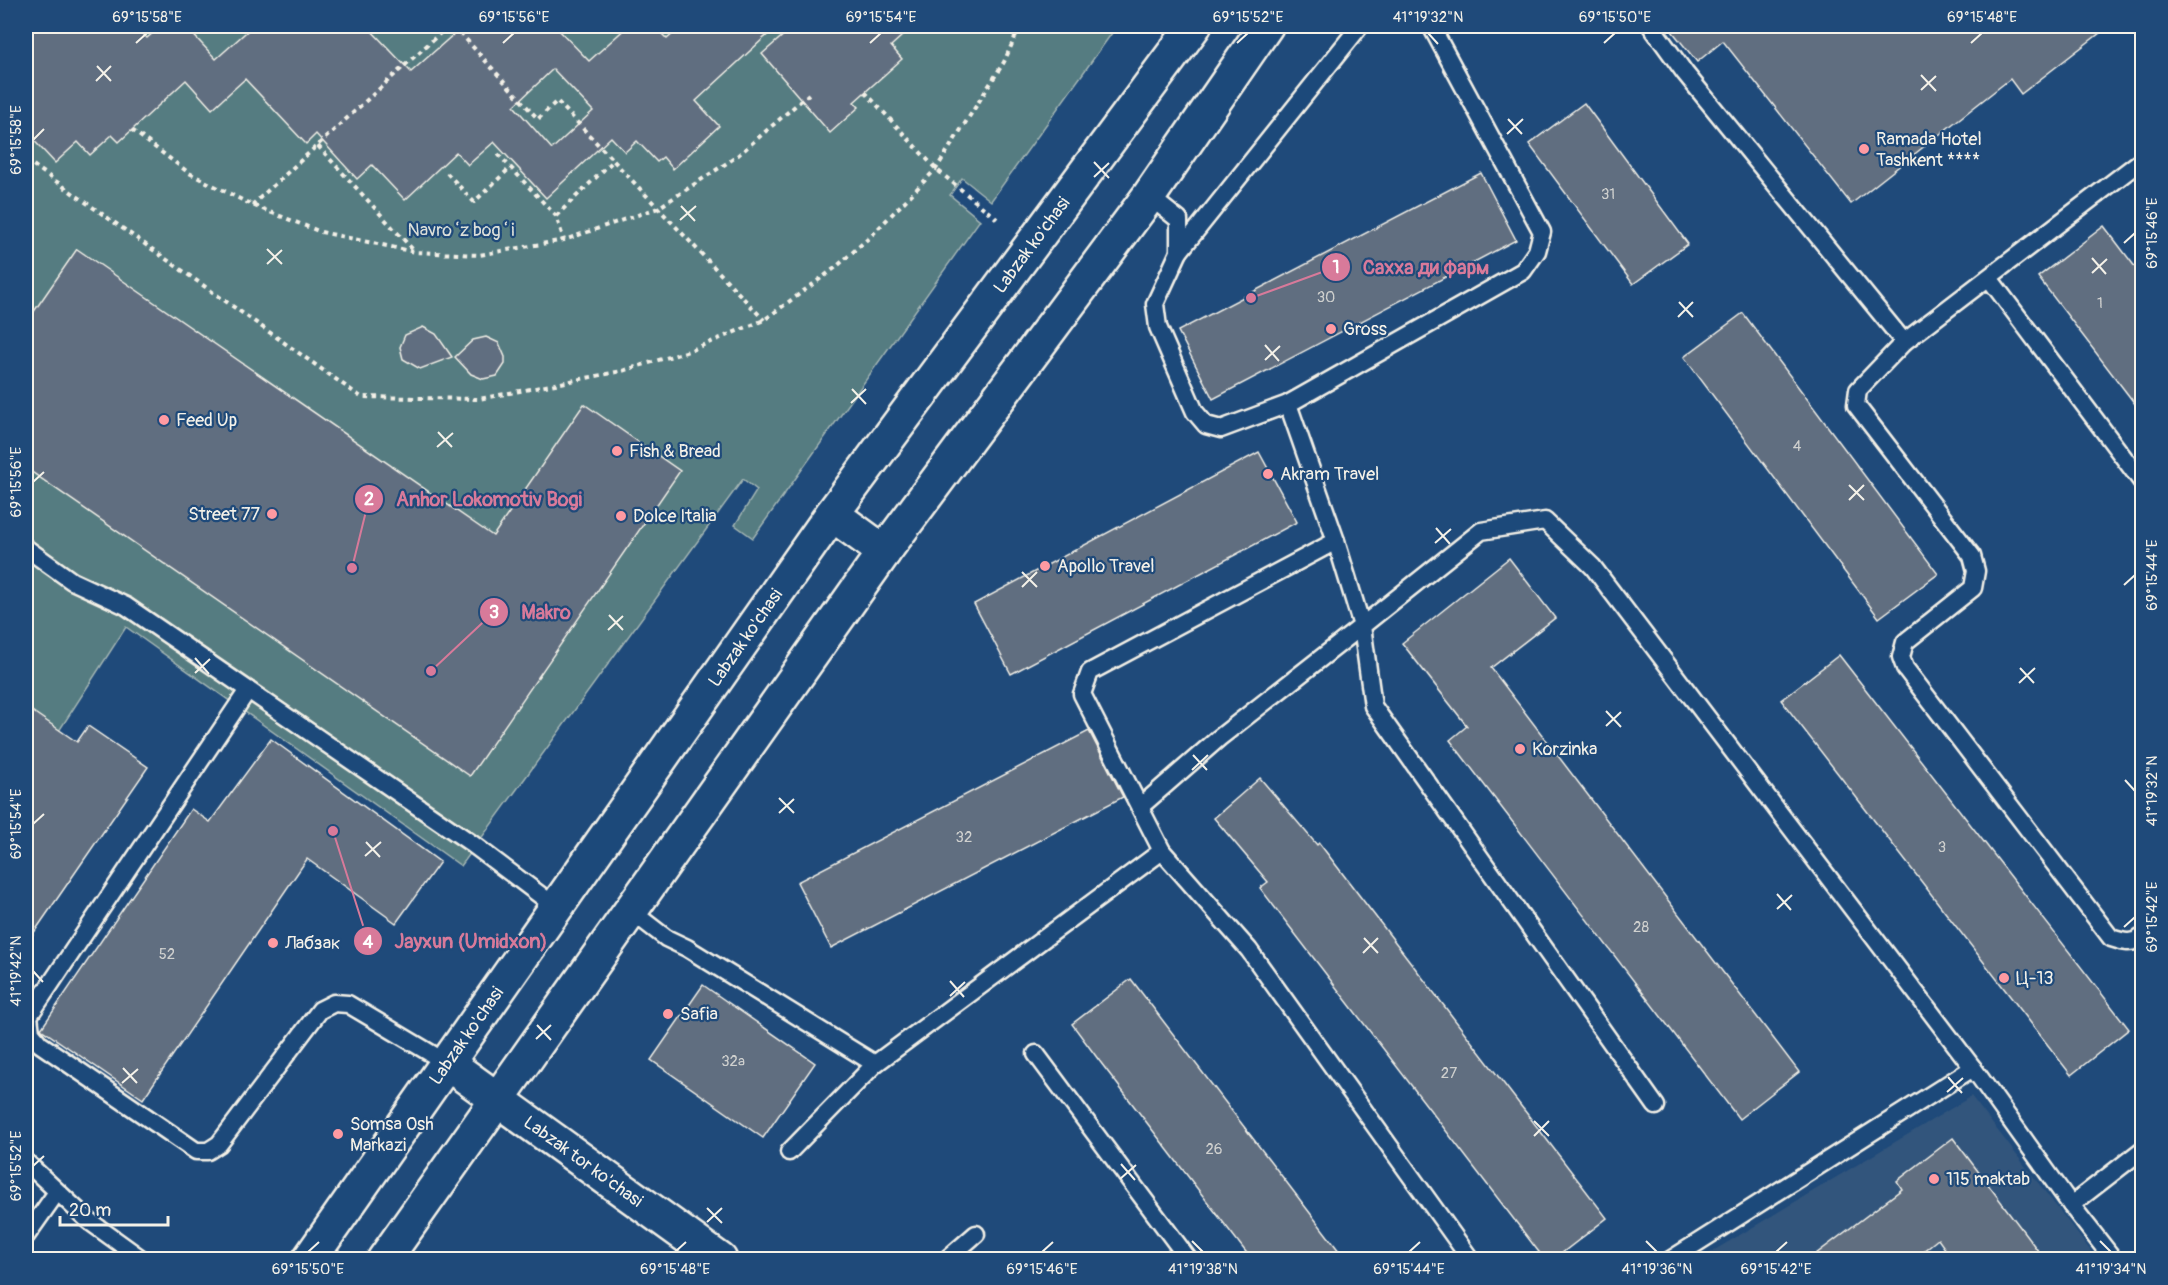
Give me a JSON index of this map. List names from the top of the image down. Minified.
{"streets":{"main road":["Labzak ko'chasi","Labzak tor ko'chasi"]},"crossings":[["Labzak ko'chasi","Labzak tor ko'chasi"]],"parks":["Navroʻz bogʻi"],"places":["Ramada Hotel Tashkent ****","Сахха ди фарм","Gross","Feed Up","Fish & Bread","Akram Travel","Street 77","Dolce Italia","Apollo Travel","Anhor Lokomotiv Bogi","Makro","Korzinka","Jayxun (Umidxon)","Лабзак","Ц-13","Safia","Somsa Osh Markazi","115 maktab"],"house_numbers":["31","30","1","4","32","3","28","52","32a","27","26"],"scale_bar":"20 m","coordinates":["69°15'58\"E","69°15'56\"E","69°15'54\"E","69°15'52\"E","41°19'32\"N","69°15'50\"E","69°15'48\"E","69°15'46\"E","69°15'44\"E","69°15'42\"E","41°19'42\"N","41°19'38\"N","41°19'36\"N","41°19'34\"N"]}
